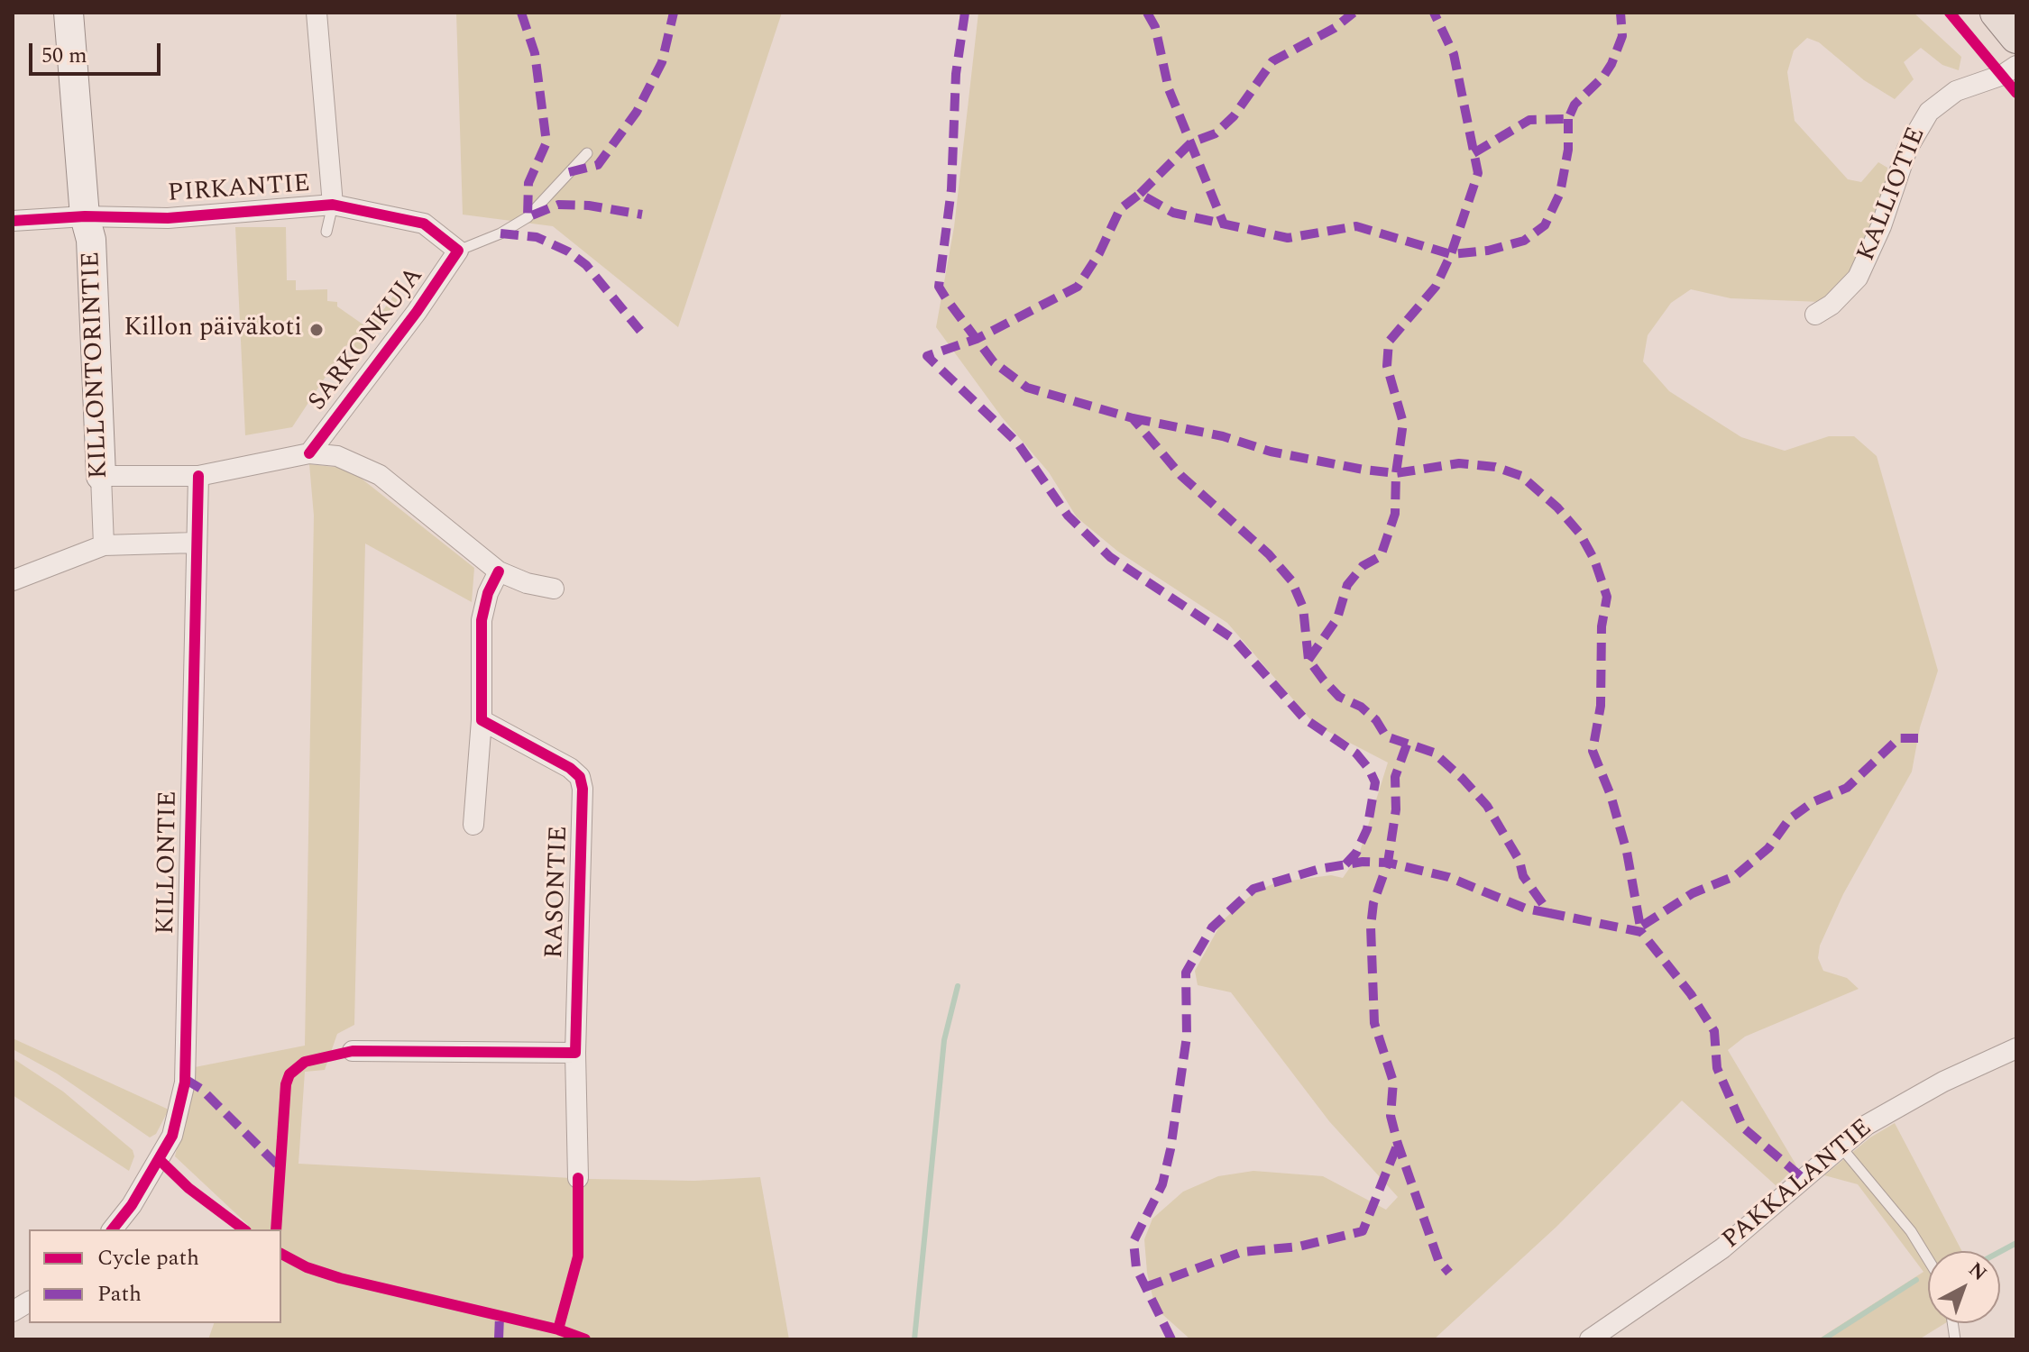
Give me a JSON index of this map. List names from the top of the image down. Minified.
{"streets":{"street":["PIRKANTIE","KALLIOTIE","SARKONKUJA","KILLONTORINTIE","KILLONTIE","RASONTIE","PAKKALANTIE"]},"crossings":[["PIRKANTIE","SARKONKUJA"],["PIRKANTIE","KILLONTORINTIE"]],"places":["Killon päiväkoti"],"legend":["Cycle path","Path"],"scale_bar":"50 m","north":"top right"}
